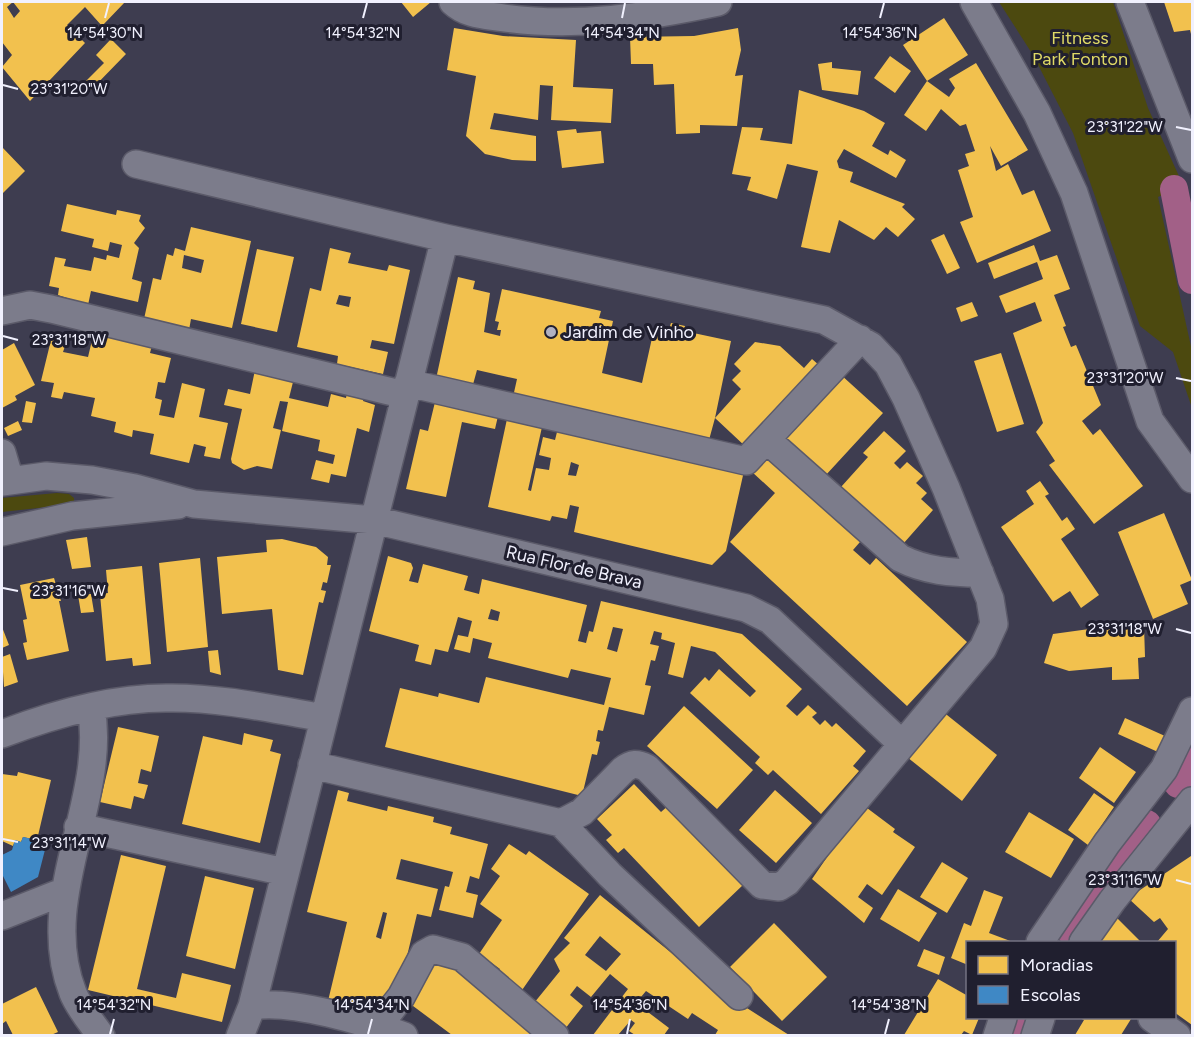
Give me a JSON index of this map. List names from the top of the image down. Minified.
{"streets":{"street":["Rua Flor de Brava"]},"parks":["Fitness Park Fonton"],"places":["Jardim de Vinho"],"legend":["Moradias","Escolas"],"coordinates":["14°54'30\"N","14°54'32\"N","14°54'34\"N","14°54'36\"N","23°31'20\"W","23°31'22\"W","23°31'18\"W","23°31'16\"W","23°31'14\"W","14°54'38\"N"]}
